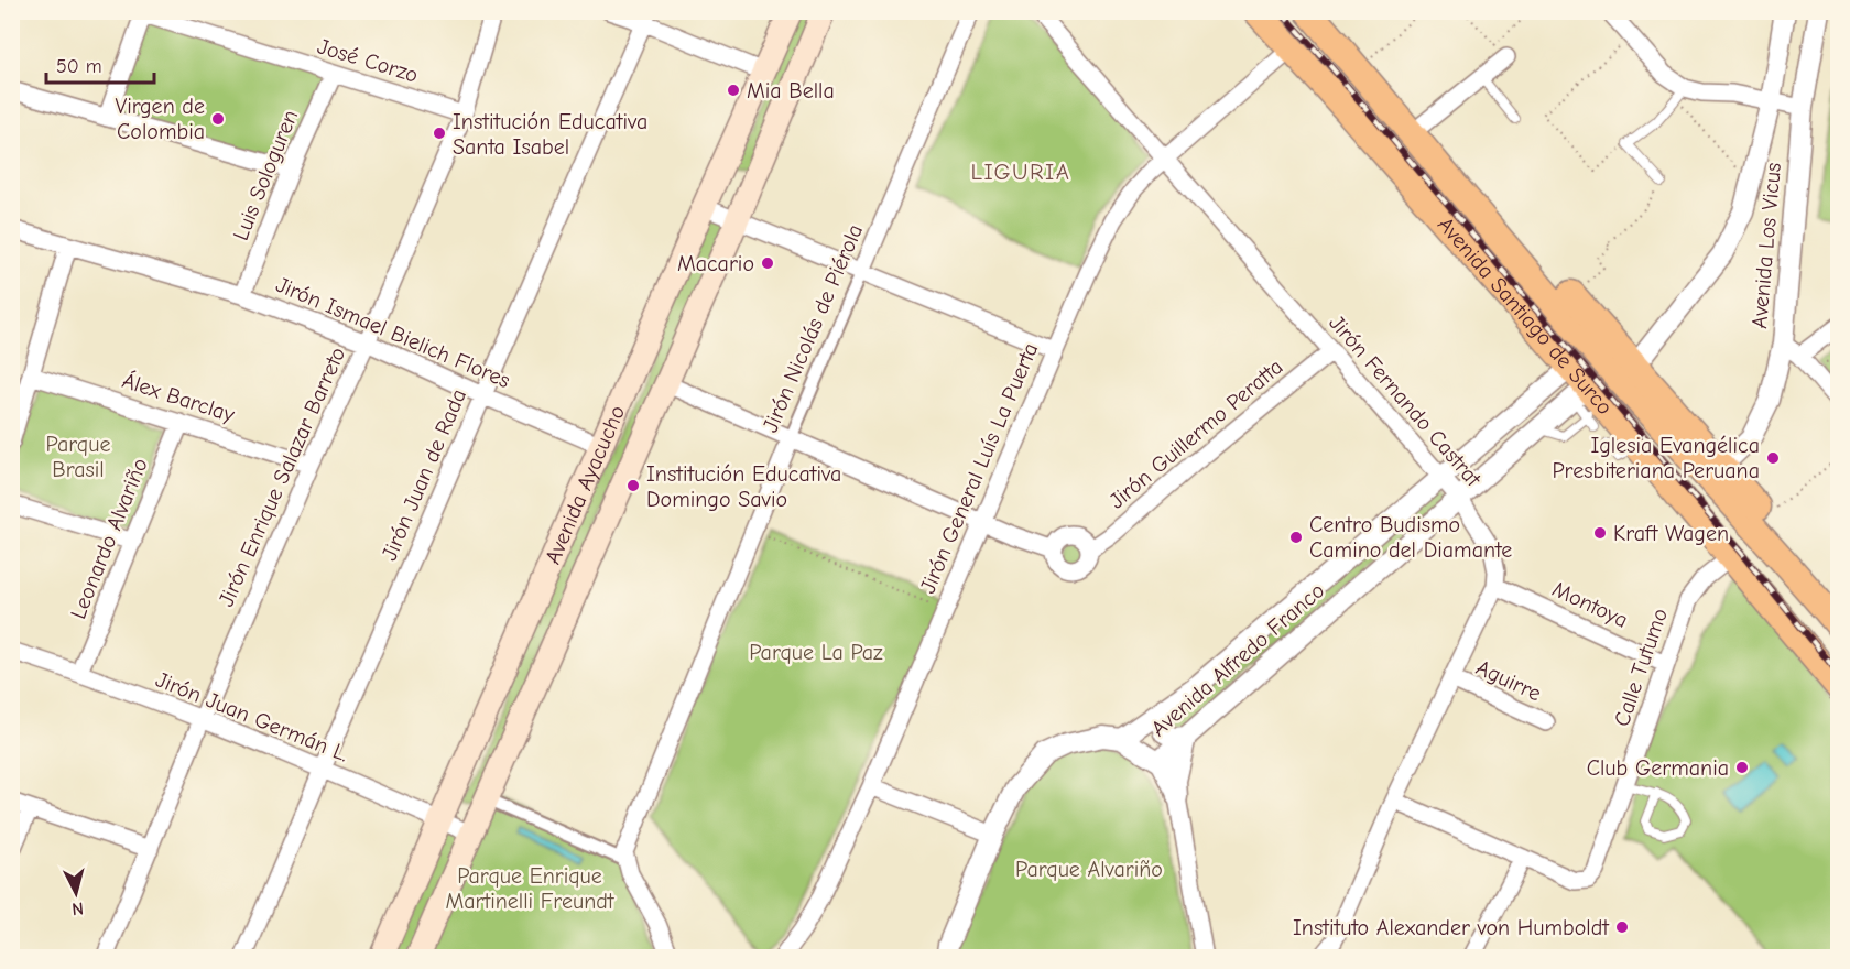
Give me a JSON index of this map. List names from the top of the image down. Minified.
{"streets":{"main road":["Avenida Santiago de Surco","Avenida Ayacucho"],"street":["José Corzo","Luis Sologuren","Avenida Los Vicus","Jirón Nicolás de Piérola","Jirón Ismael Bielich Flores","Álex Barclay","Jirón Fernando Castrat","Jirón Guillermo Peratta","Jirón General Luís La Puerta","Jirón Juan de Rada","Jirón Enrique Salazar Barreto","Leonardo Alvariño","Montoya","Avenida Alfredo Franco","Calle Tutumo","Aguirre","Jirón Juan Germán L."]},"crossings":[["José Corzo","Luis Sologuren"],["José Corzo","Jirón Enrique Salazar Barreto"],["Luis Sologuren","Jirón Ismael Bielich Flores"],["Avenida Los Vicus","Avenida Santiago de Surco"],["Avenida Santiago de Surco","Jirón General Luís La Puerta"],["Avenida Santiago de Surco","Avenida Alfredo Franco"],["Avenida Santiago de Surco","Calle Tutumo"],["Jirón Ismael Bielich Flores","Jirón Juan de Rada"],["Jirón Ismael Bielich Flores","Jirón Enrique Salazar Barreto"],["Jirón Ismael Bielich Flores","Avenida Ayacucho"],["Álex Barclay","Jirón Enrique Salazar Barreto"],["Álex Barclay","Leonardo Alvariño"],["Jirón Fernando Castrat","Jirón Guillermo Peratta"],["Jirón Fernando Castrat","Jirón General Luís La Puerta"],["Jirón Fernando Castrat","Montoya"],["Jirón Fernando Castrat","Avenida Alfredo Franco"],["Jirón Fernando Castrat","Aguirre"],["Jirón Juan de Rada","Jirón Juan Germán L."],["Jirón Enrique Salazar Barreto","Jirón Juan Germán L."],["Avenida Ayacucho","Jirón Juan Germán L."],["Leonardo Alvariño","Jirón Juan Germán L."],["Montoya","Calle Tutumo"]],"districts":["LIGURIA"],"parks":["Parque Brasil","Parque La Paz","Parque Alvariño","Parque Enrique Martinelli Freundt"],"places":["Mia Bella","Virgen de Colombia","Institución Educativa Santa Isabel","Macario","Iglesia Evangélica Presbiteriana Peruana","Institución Educativa Domingo Savio","Kraft Wagen","Centro Budismo Camino del Diamante","Club Germania","Instituto Alexander von Humboldt"],"scale_bar":"50 m","north":"bottom"}
